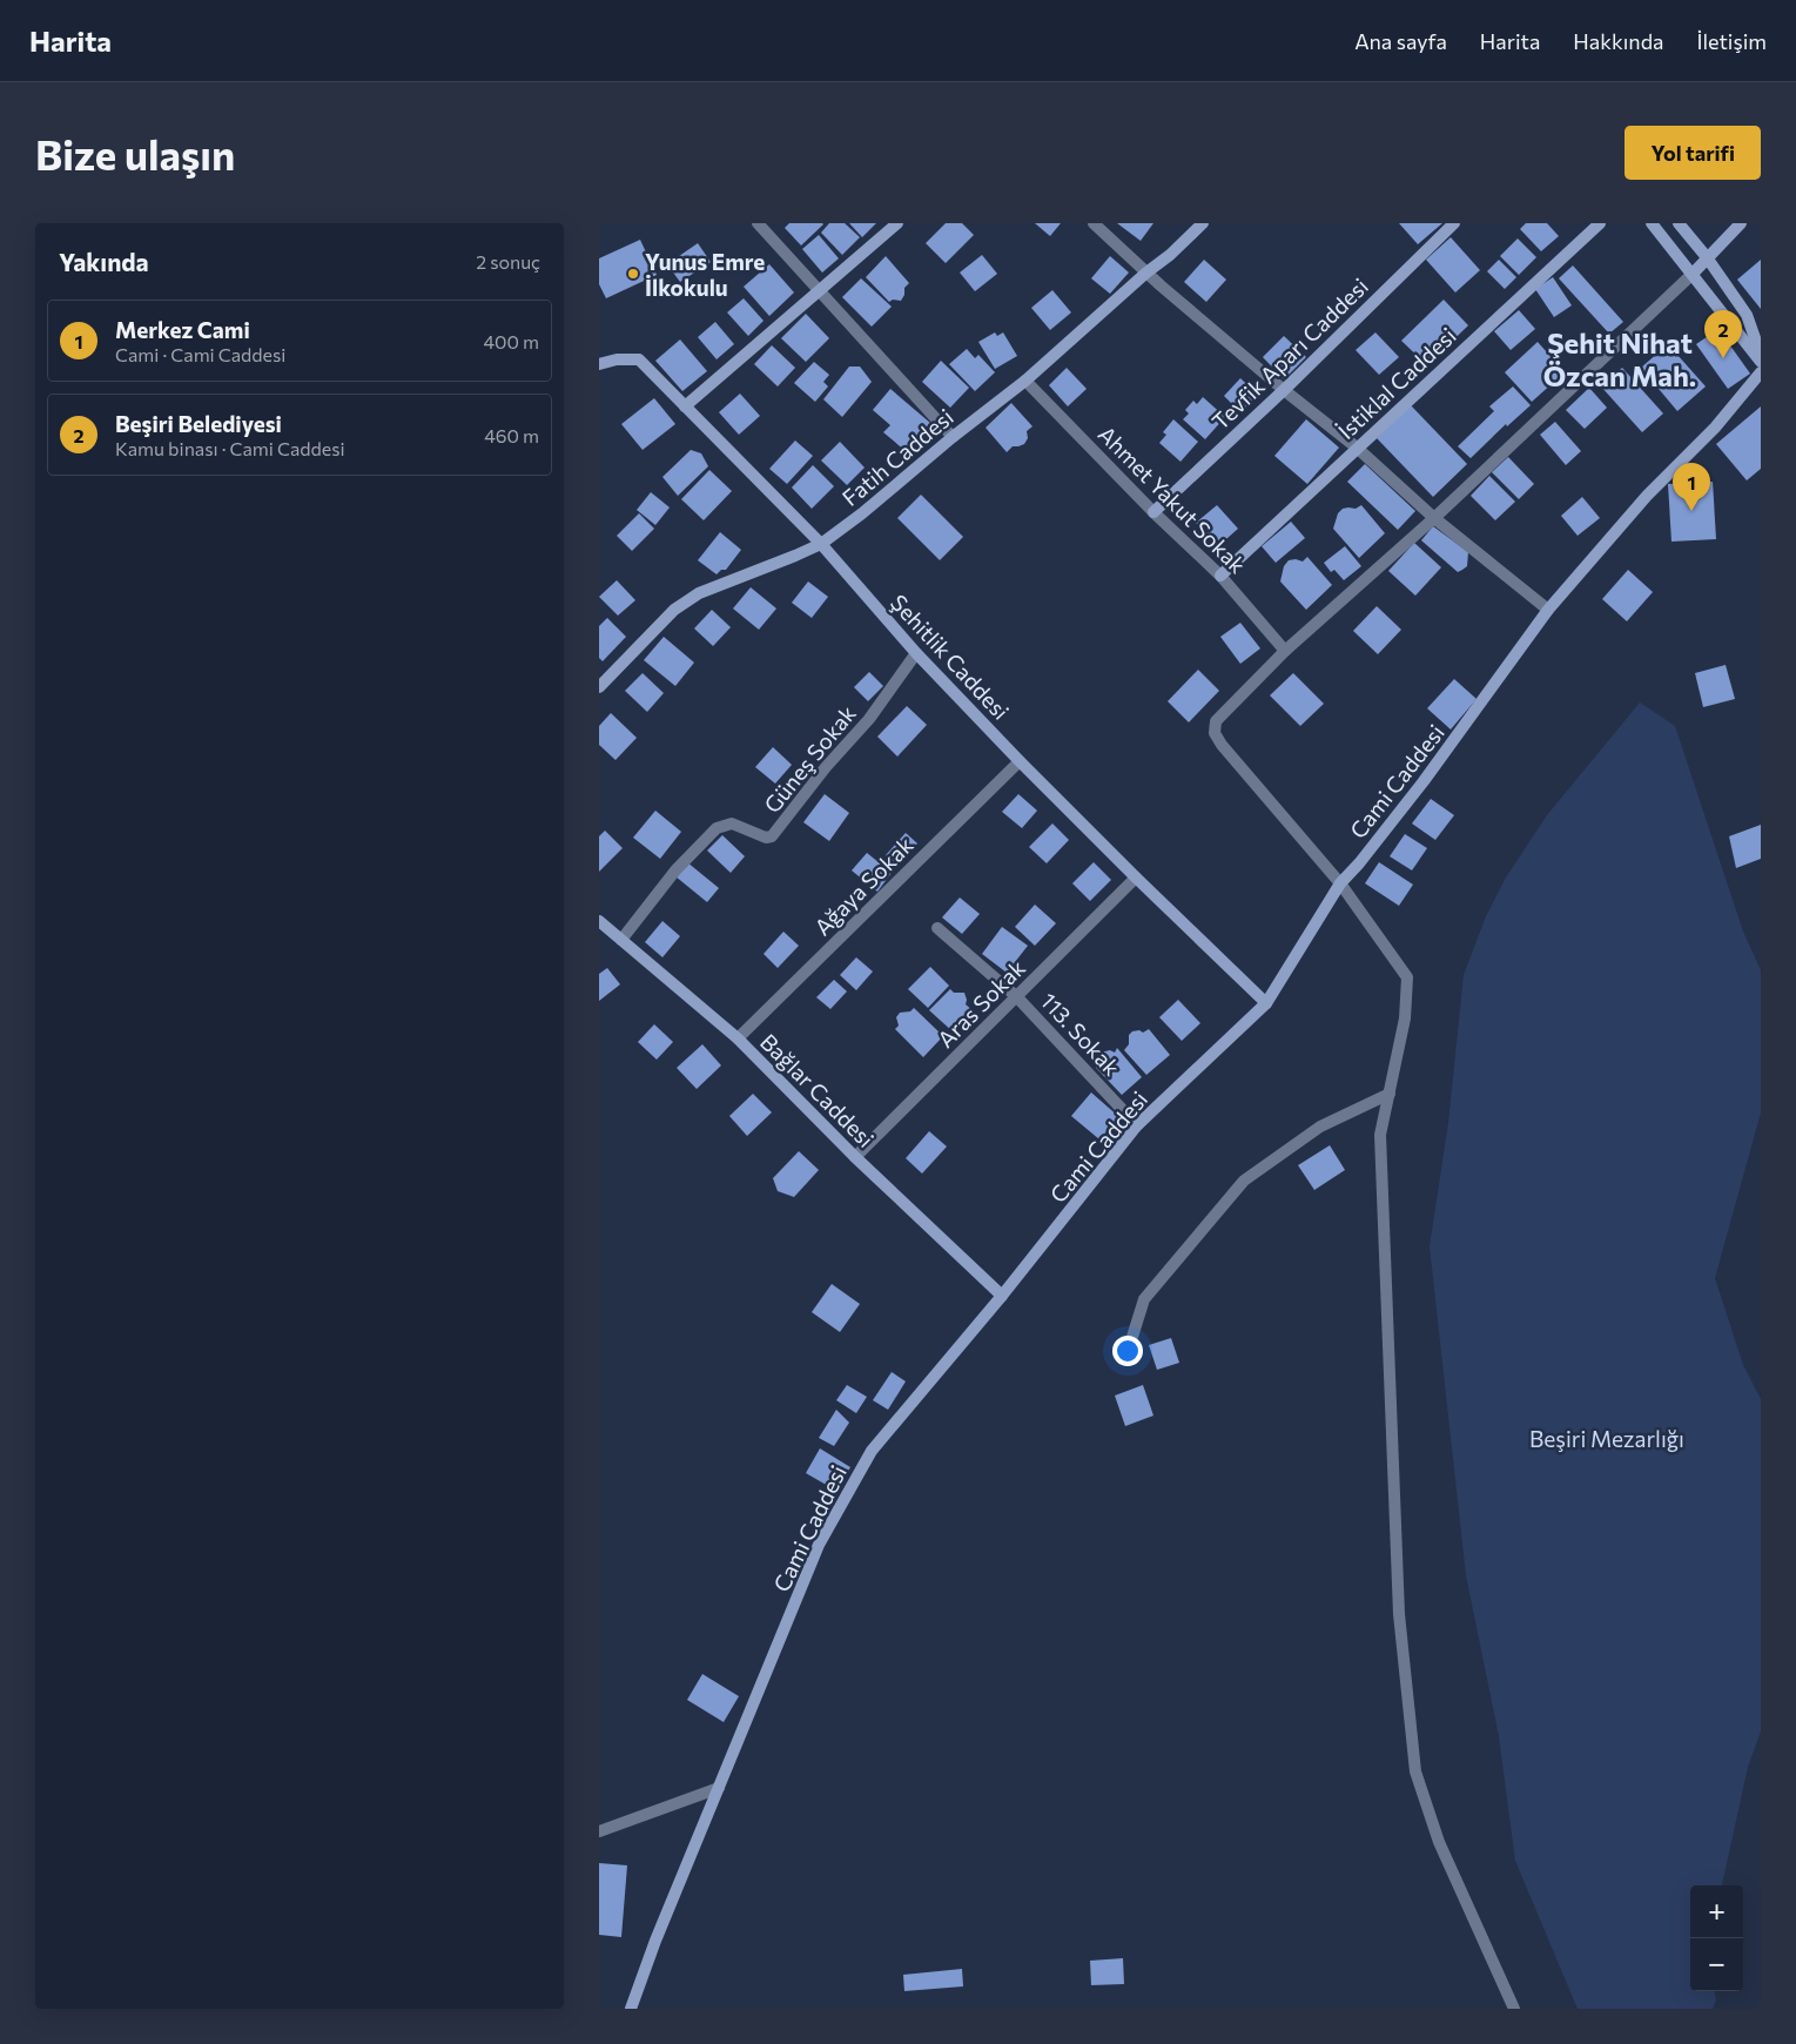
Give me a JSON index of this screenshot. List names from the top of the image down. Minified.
{"streets":{"street":["Tevfik Aparı Caddesi","İstiklal Caddesi","Fatih Caddesi","Ahmet Yakut Sokak","Şehitlik Caddesi","Güneş Sokak","Cami Caddesi","Ağaya Sokak","Aras Sokak","113. Sokak","Bağlar Caddesi"]},"crossings":[["Tevfik Aparı Caddesi","Ahmet Yakut Sokak"],["İstiklal Caddesi","Ahmet Yakut Sokak"],["Fatih Caddesi","Ahmet Yakut Sokak"],["Fatih Caddesi","Şehitlik Caddesi"],["Şehitlik Caddesi","Güneş Sokak"],["Şehitlik Caddesi","Cami Caddesi"],["Şehitlik Caddesi","Ağaya Sokak"],["Şehitlik Caddesi","Aras Sokak"],["Güneş Sokak","Bağlar Caddesi"],["Cami Caddesi","113. Sokak"],["Cami Caddesi","Bağlar Caddesi"],["Ağaya Sokak","Bağlar Caddesi"],["Aras Sokak","113. Sokak"],["Aras Sokak","Bağlar Caddesi"]],"districts":["Şehit Nihat Özcan Mah."],"parks":["Beşiri Mezarlığı"],"places":["Yunus Emre İlkokulu"],"page":{"header":"Harita","nav":["Ana sayfa","Harita","Hakkında","İletişim"],"buttons":"Yol tarifi","title":"Bize ulaşın","heading":["Yakında","2 sonuç"],"list":[{"mark":"1","name":"Merkez Cami","note":"Cami · Cami Caddesi","value":"400 m"},{"mark":"2","name":"Beşiri Belediyesi","note":"Kamu binası · Cami Caddesi","value":"460 m"}],"pins":["2","1"],"map_buttons":["+","−"]}}
